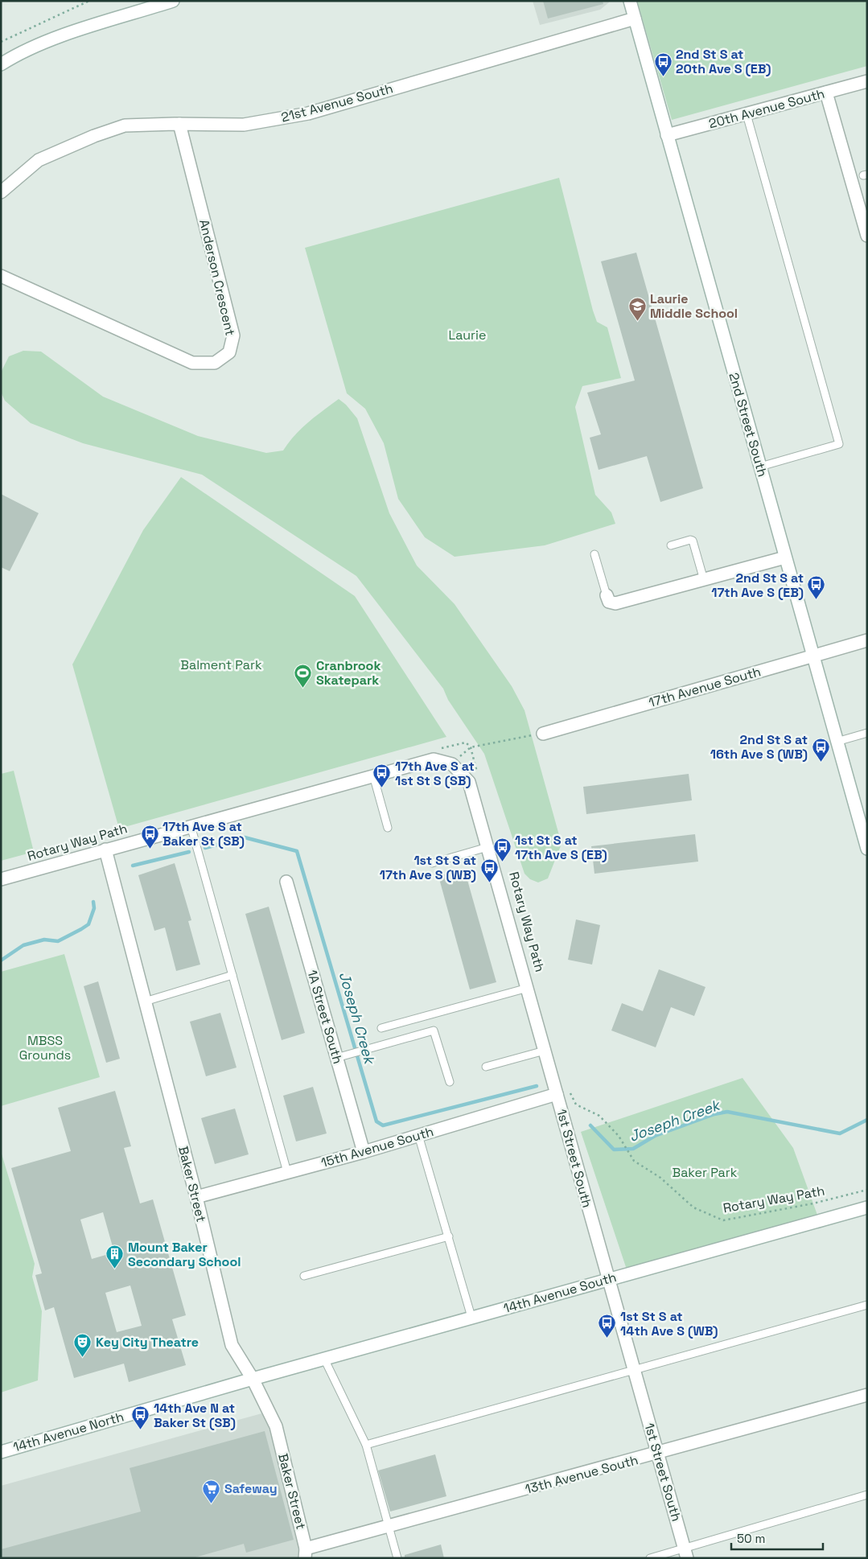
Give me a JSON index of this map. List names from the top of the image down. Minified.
{"streets":{"street":["21st Avenue South","20th Avenue South","Anderson Crescent","2nd Street South","17th Avenue South","1A Street South","15th Avenue South","1st Street South","Baker Street","14th Avenue South","14th Avenue North","13th Avenue South"],"path":["Rotary Way Path"]},"crossings":[["21st Avenue South","Anderson Crescent"],["21st Avenue South","2nd Street South"],["20th Avenue South","2nd Street South"],["2nd Street South","17th Avenue South"],["1A Street South","15th Avenue South"],["15th Avenue South","1st Street South"],["15th Avenue South","Baker Street"],["1st Street South","14th Avenue South"],["1st Street South","13th Avenue South"],["Baker Street","14th Avenue South"],["Baker Street","14th Avenue North"],["Baker Street","13th Avenue South"],["14th Avenue South","14th Avenue North"]],"water":["Joseph Creek"],"parks":["Laurie","Balment Park","MBSS Grounds","Baker Park"],"places":{"bus stop":["2nd St S at 20th Ave S (EB)","2nd St S at 17th Ave S (EB)","2nd St S at 16th Ave S (WB)","17th Ave S at 1st St S (SB)","17th Ave S at Baker St (SB)","1st St S at 17th Ave S (EB)","1st St S at 17th Ave S (WB)","1st St S at 14th Ave S (WB)","14th Ave N at Baker St (SB)"],"school or university":["Laurie Middle School"],"sports":["Cranbrook Skatepark"],"building":["Mount Baker Secondary School"],"theatre":["Key City Theatre"],"supermarket":["Safeway"]},"scale_bar":"50 m"}
